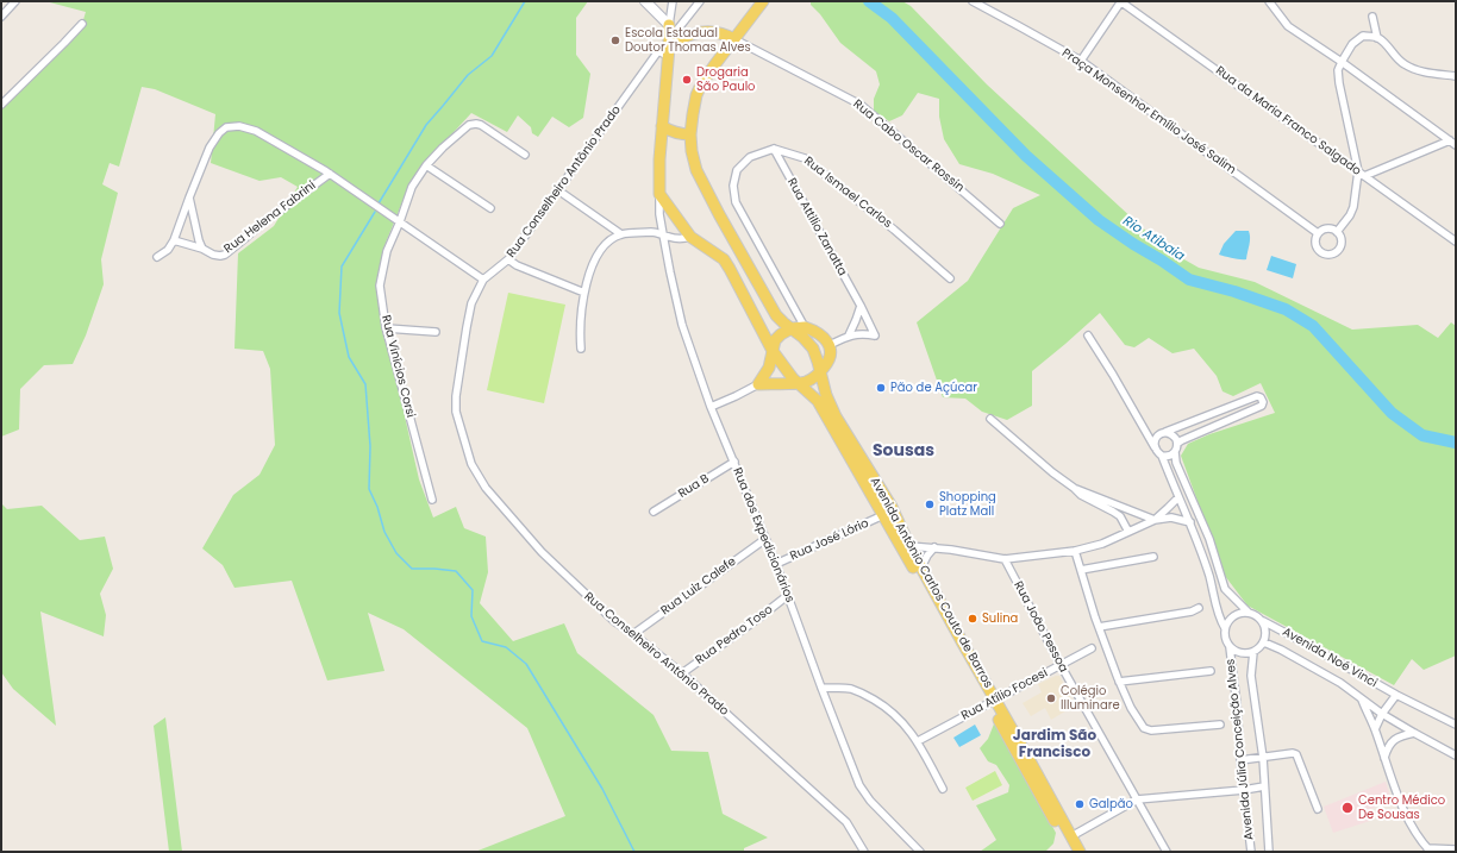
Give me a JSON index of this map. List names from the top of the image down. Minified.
{"streets":{"main road":["Avenida Antônio Carlos Couto de Barros"],"street":["Praça Monsenhor Emílio José Salim","Rua da Maria Franco Salgado","Rua Cabo Oscar Rossin","Rua Conselheiro Antônio Prado","Rua Ismael Carlos","Rua Helena Fabrini","Rua Attilio Zanatta","Rua Vinícios Corsi","Rua B","Rua dos Expedicionários","Rua José Lório","Rua Luiz Calefe","Rua João Pessoa","Rua Pedro Toso","Avenida Noé Vinci","Rua Atílio Focesi","Avenida Júlia Conceição Alves"]},"crossings":[["Rua Cabo Oscar Rossin","Avenida Antônio Carlos Couto de Barros"],["Rua Conselheiro Antônio Prado","Rua Luiz Calefe"],["Rua Conselheiro Antônio Prado","Rua Pedro Toso"],["Rua Ismael Carlos","Rua Attilio Zanatta"],["Rua B","Rua dos Expedicionários"],["Rua dos Expedicionários","Rua José Lório"],["Rua dos Expedicionários","Rua Luiz Calefe"],["Rua dos Expedicionários","Rua Pedro Toso"],["Rua José Lório","Avenida Antônio Carlos Couto de Barros"],["Avenida Antônio Carlos Couto de Barros","Rua Atílio Focesi"],["Rua João Pessoa","Rua Atílio Focesi"],["Avenida Noé Vinci","Avenida Júlia Conceição Alves"]],"districts":["Sousas","Jardim São Francisco"],"water":["Rio Atibaia"],"places":["Escola Estadual Doutor Thomas Alves","Drogaria São Paulo","Pão de Açúcar","Shopping Platz Mall","Sulina","Colégio Illuminare","Galpão","Centro Médico De Sousas"]}
